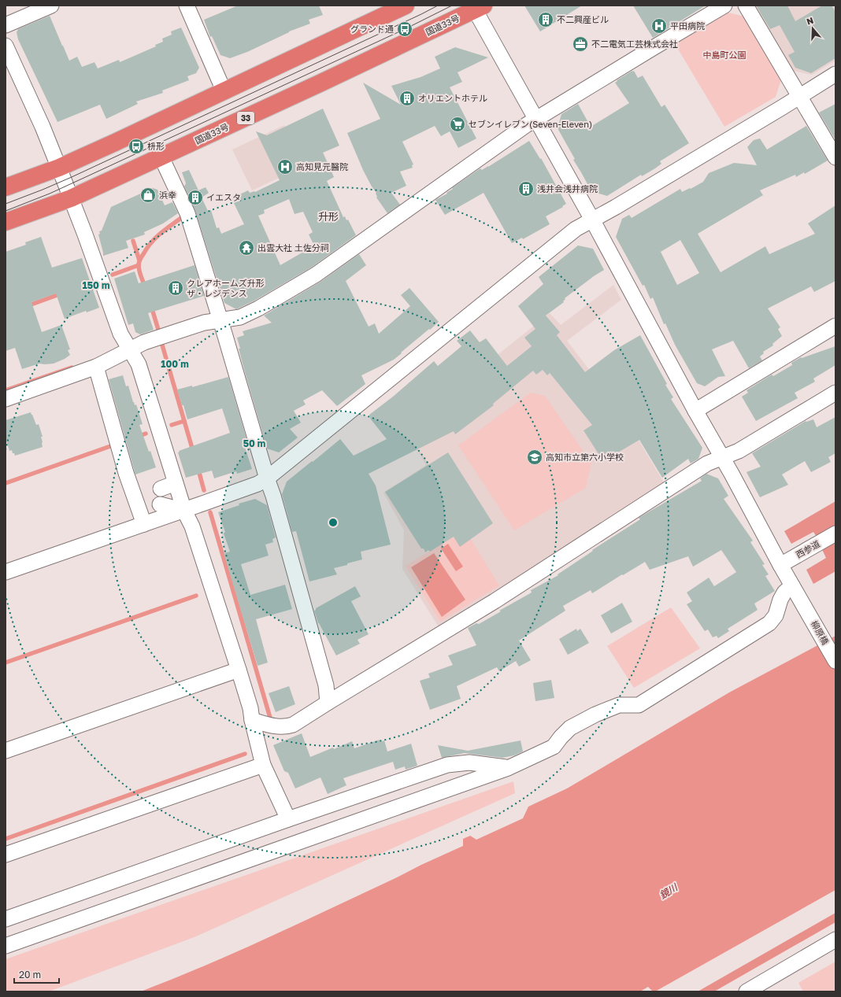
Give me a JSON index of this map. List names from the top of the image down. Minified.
{"streets":{"highway":["国道33号","33"],"street":["西参道","柳原橋"]},"crossings":[["国道33号","柳原橋"],["西参道","柳原橋"]],"districts":["升形"],"water":["鏡川"],"parks":["中島町公園"],"places":{"building":["不二興産ビル","オリエントホテル","浅井会浅井病院","イエスタ","クレアホームズ升形 ザ・レジデンス"],"hospital":["平田病院","高知見元醫院"],"bus stop":["グランド通","枡形"],"office":["不二電気工芸株式会社"],"supermarket":["セブンイレブン(Seven-Eleven)"],"shop":["浜幸"],"temple":["出雲大社 土佐分祠"],"school or university":["高知市立第六小学校"]},"scale_bar":"20 m","north":"top","rings":["150 m","100 m","50 m"]}
